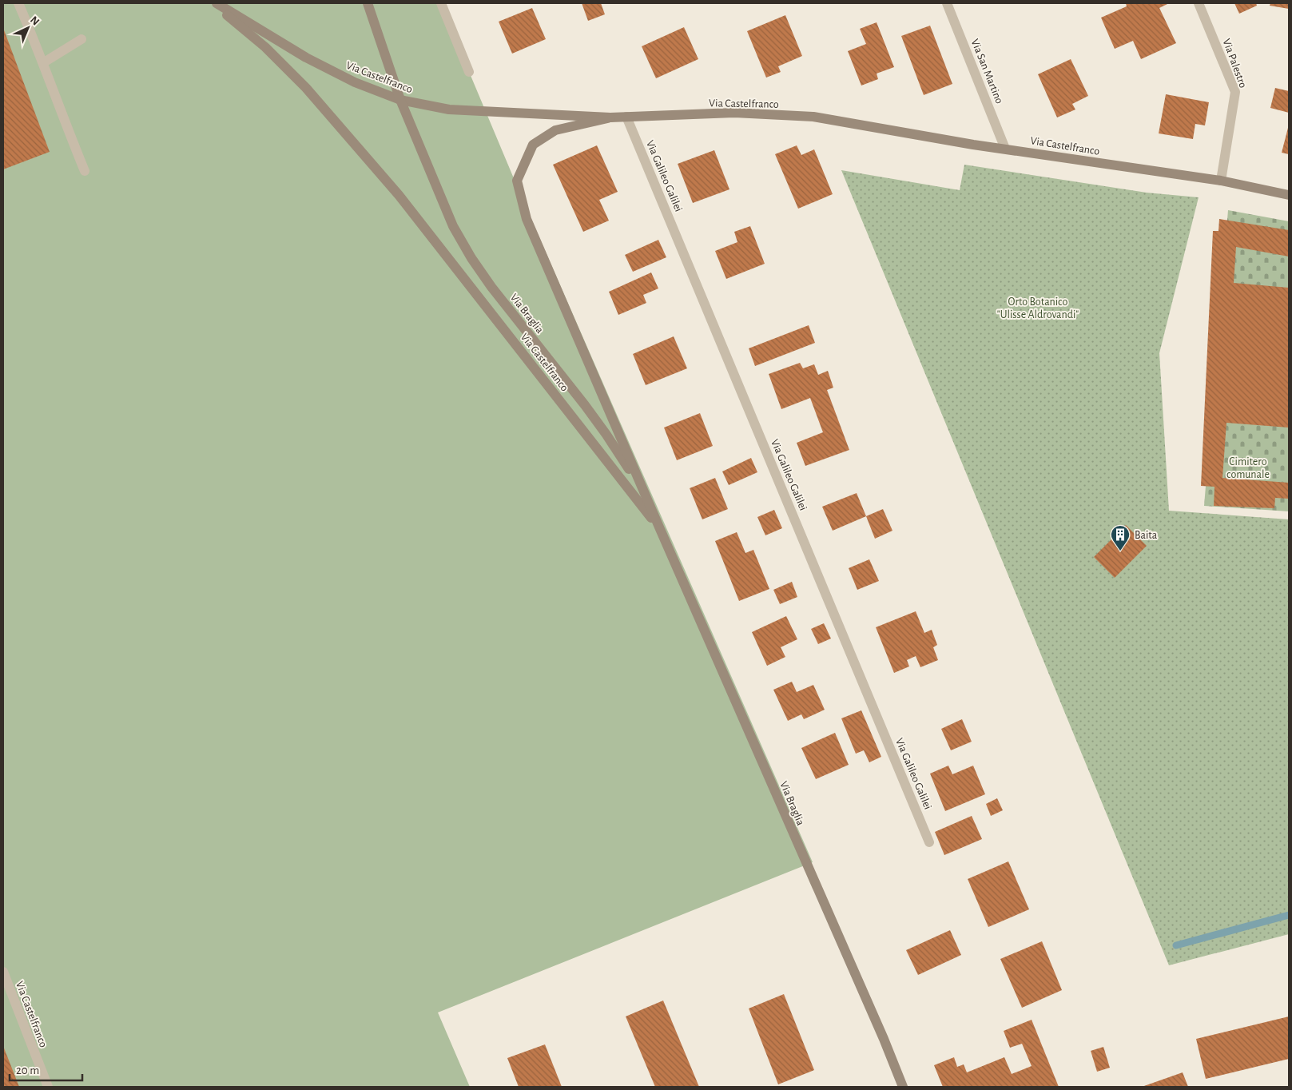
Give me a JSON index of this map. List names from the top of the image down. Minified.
{"streets":{"street":["Via Palestro","Via San Martino","Via Castelfranco","Via Galileo Galilei","Via Braglia"]},"crossings":[["Via Palestro","Via Castelfranco"],["Via San Martino","Via Castelfranco"],["Via Castelfranco","Via Galileo Galilei"],["Via Castelfranco","Via Braglia"]],"parks":["Orto Botanico \"Ulisse Aldrovandi\"","Cimitero comunale"],"places":{"building":["Baita"]},"scale_bar":"20 m","north":"top right"}
